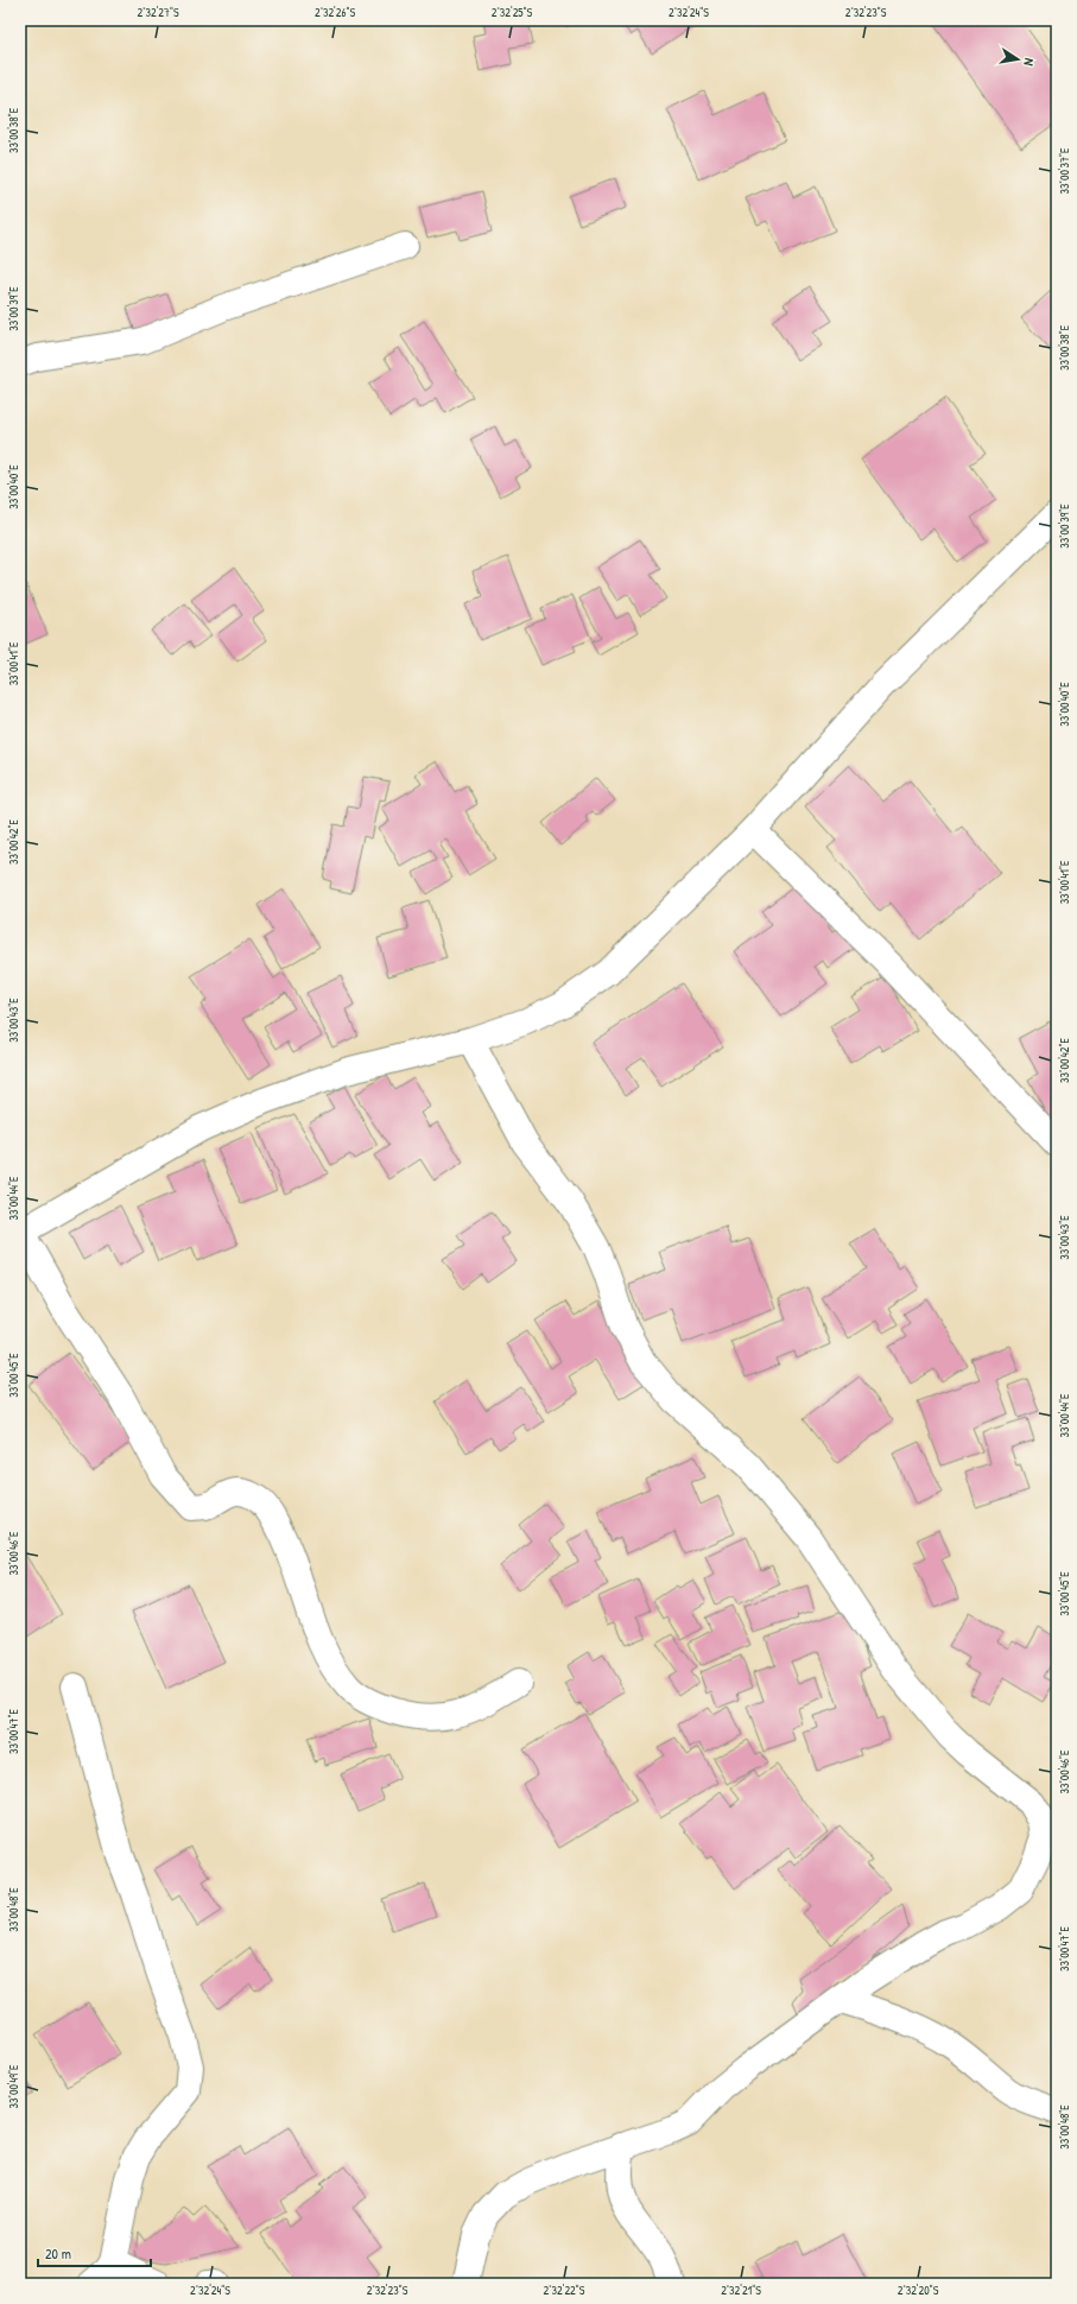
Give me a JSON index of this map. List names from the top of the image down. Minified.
{"scale_bar":"20 m","north":"right","coordinates":["2°32'27\"S","2°32'26\"S","2°32'25\"S","2°32'24\"S","2°32'23\"S","33°00'38\"E","33°00'37\"E","33°00'39\"E","33°00'40\"E","33°00'41\"E","33°00'42\"E","33°00'43\"E","33°00'44\"E","33°00'45\"E","33°00'46\"E","33°00'47\"E","33°00'48\"E","33°00'49\"E","2°32'22\"S","2°32'21\"S","2°32'20\"S"]}
